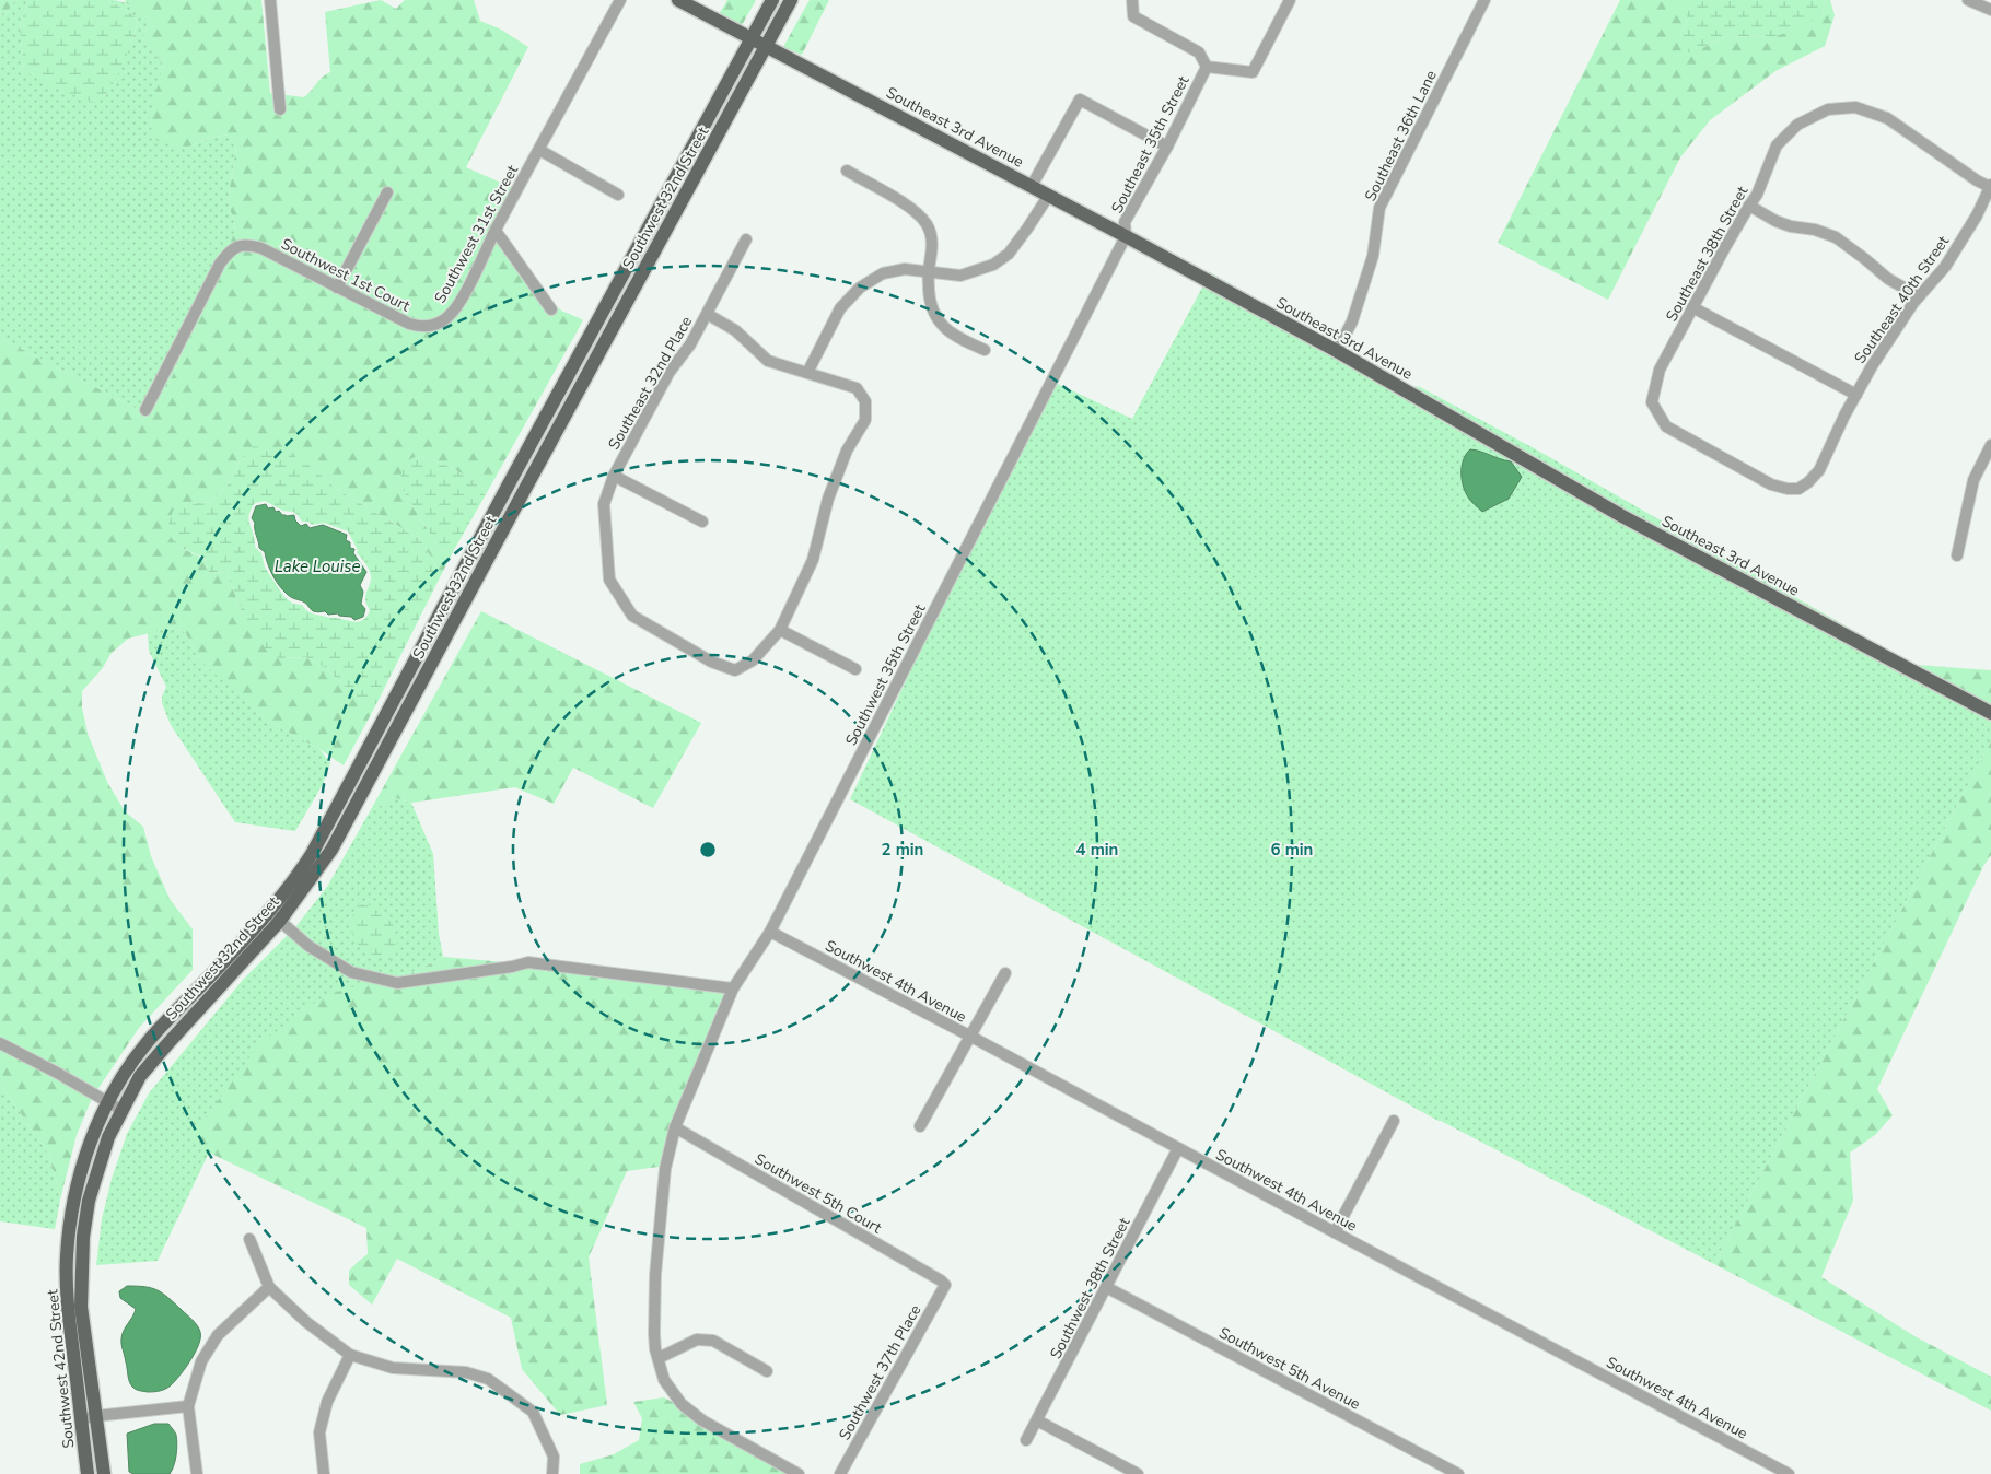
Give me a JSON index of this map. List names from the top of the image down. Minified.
{"streets":{"main road":["Southeast 3rd Avenue","Southwest 32nd Street","Southwest 42nd Street"],"street":["Southeast 36th Lane","Southeast 35th Street","Southwest 31st Street","Southeast 38th Street","Southwest 1st Court","Southeast 40th Street","Southeast 32nd Place","Southwest 35th Street","Southwest 4th Avenue","Southwest 5th Court","Southwest 38th Street","Southwest 5th Avenue","Southwest 37th Place"]},"crossings":[["Southeast 3rd Avenue","Southeast 36th Lane"],["Southeast 3rd Avenue","Southeast 35th Street"],["Southeast 3rd Avenue","Southwest 32nd Street"],["Southeast 3rd Avenue","Southwest 35th Street"],["Southeast 35th Street","Southwest 35th Street"],["Southwest 32nd Street","Southwest 42nd Street"],["Southwest 31st Street","Southwest 1st Court"],["Southeast 38th Street","Southeast 40th Street"],["Southwest 35th Street","Southwest 4th Avenue"],["Southwest 35th Street","Southwest 5th Court"],["Southwest 4th Avenue","Southwest 38th Street"],["Southwest 5th Court","Southwest 37th Place"],["Southwest 38th Street","Southwest 5th Avenue"]],"water":["Lake Louise"],"rings":["2 min","4 min","6 min"]}
